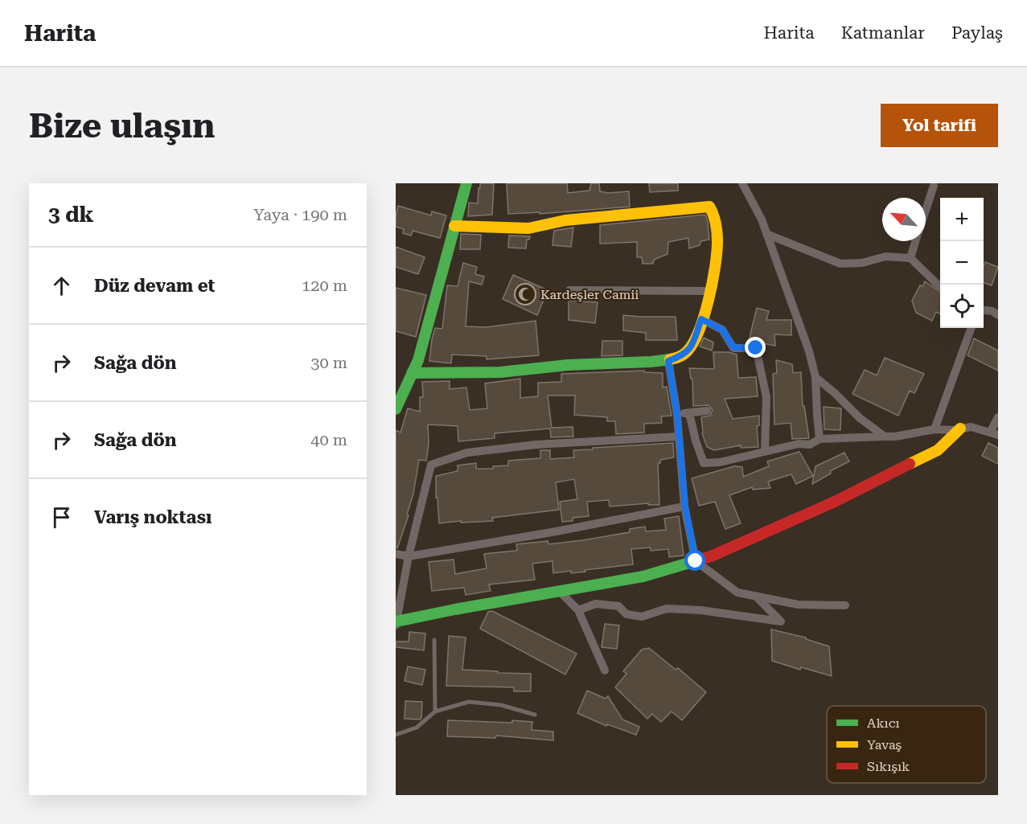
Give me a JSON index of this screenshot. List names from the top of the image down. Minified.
{"places":{"mosque":["Kardeşler Camii"]},"legend":["Akıcı","Yavaş","Sıkışık"],"north":"top left","page":{"header":"Harita","nav":["Harita","Katmanlar","Paylaş"],"buttons":"Yol tarifi","title":"Bize ulaşın","heading":["3 dk","Yaya · 190 m"],"map_buttons":["+","−"],"list":[["Düz devam et","120 m"],["Sağa dön","30 m"],["Sağa dön","40 m"],"Varış noktası"]}}
